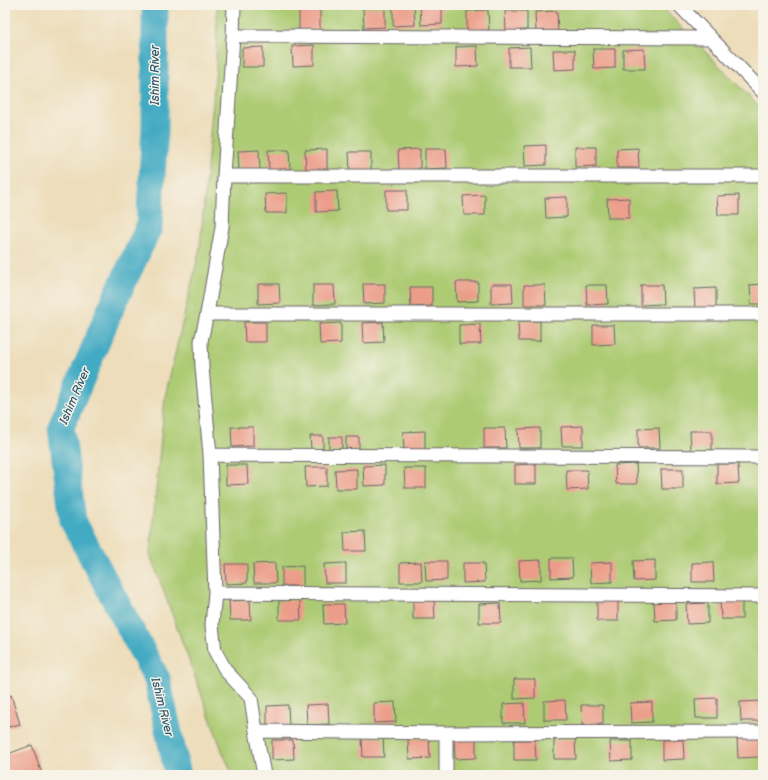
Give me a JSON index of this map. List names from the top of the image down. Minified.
{"water":["Ishim River"]}
